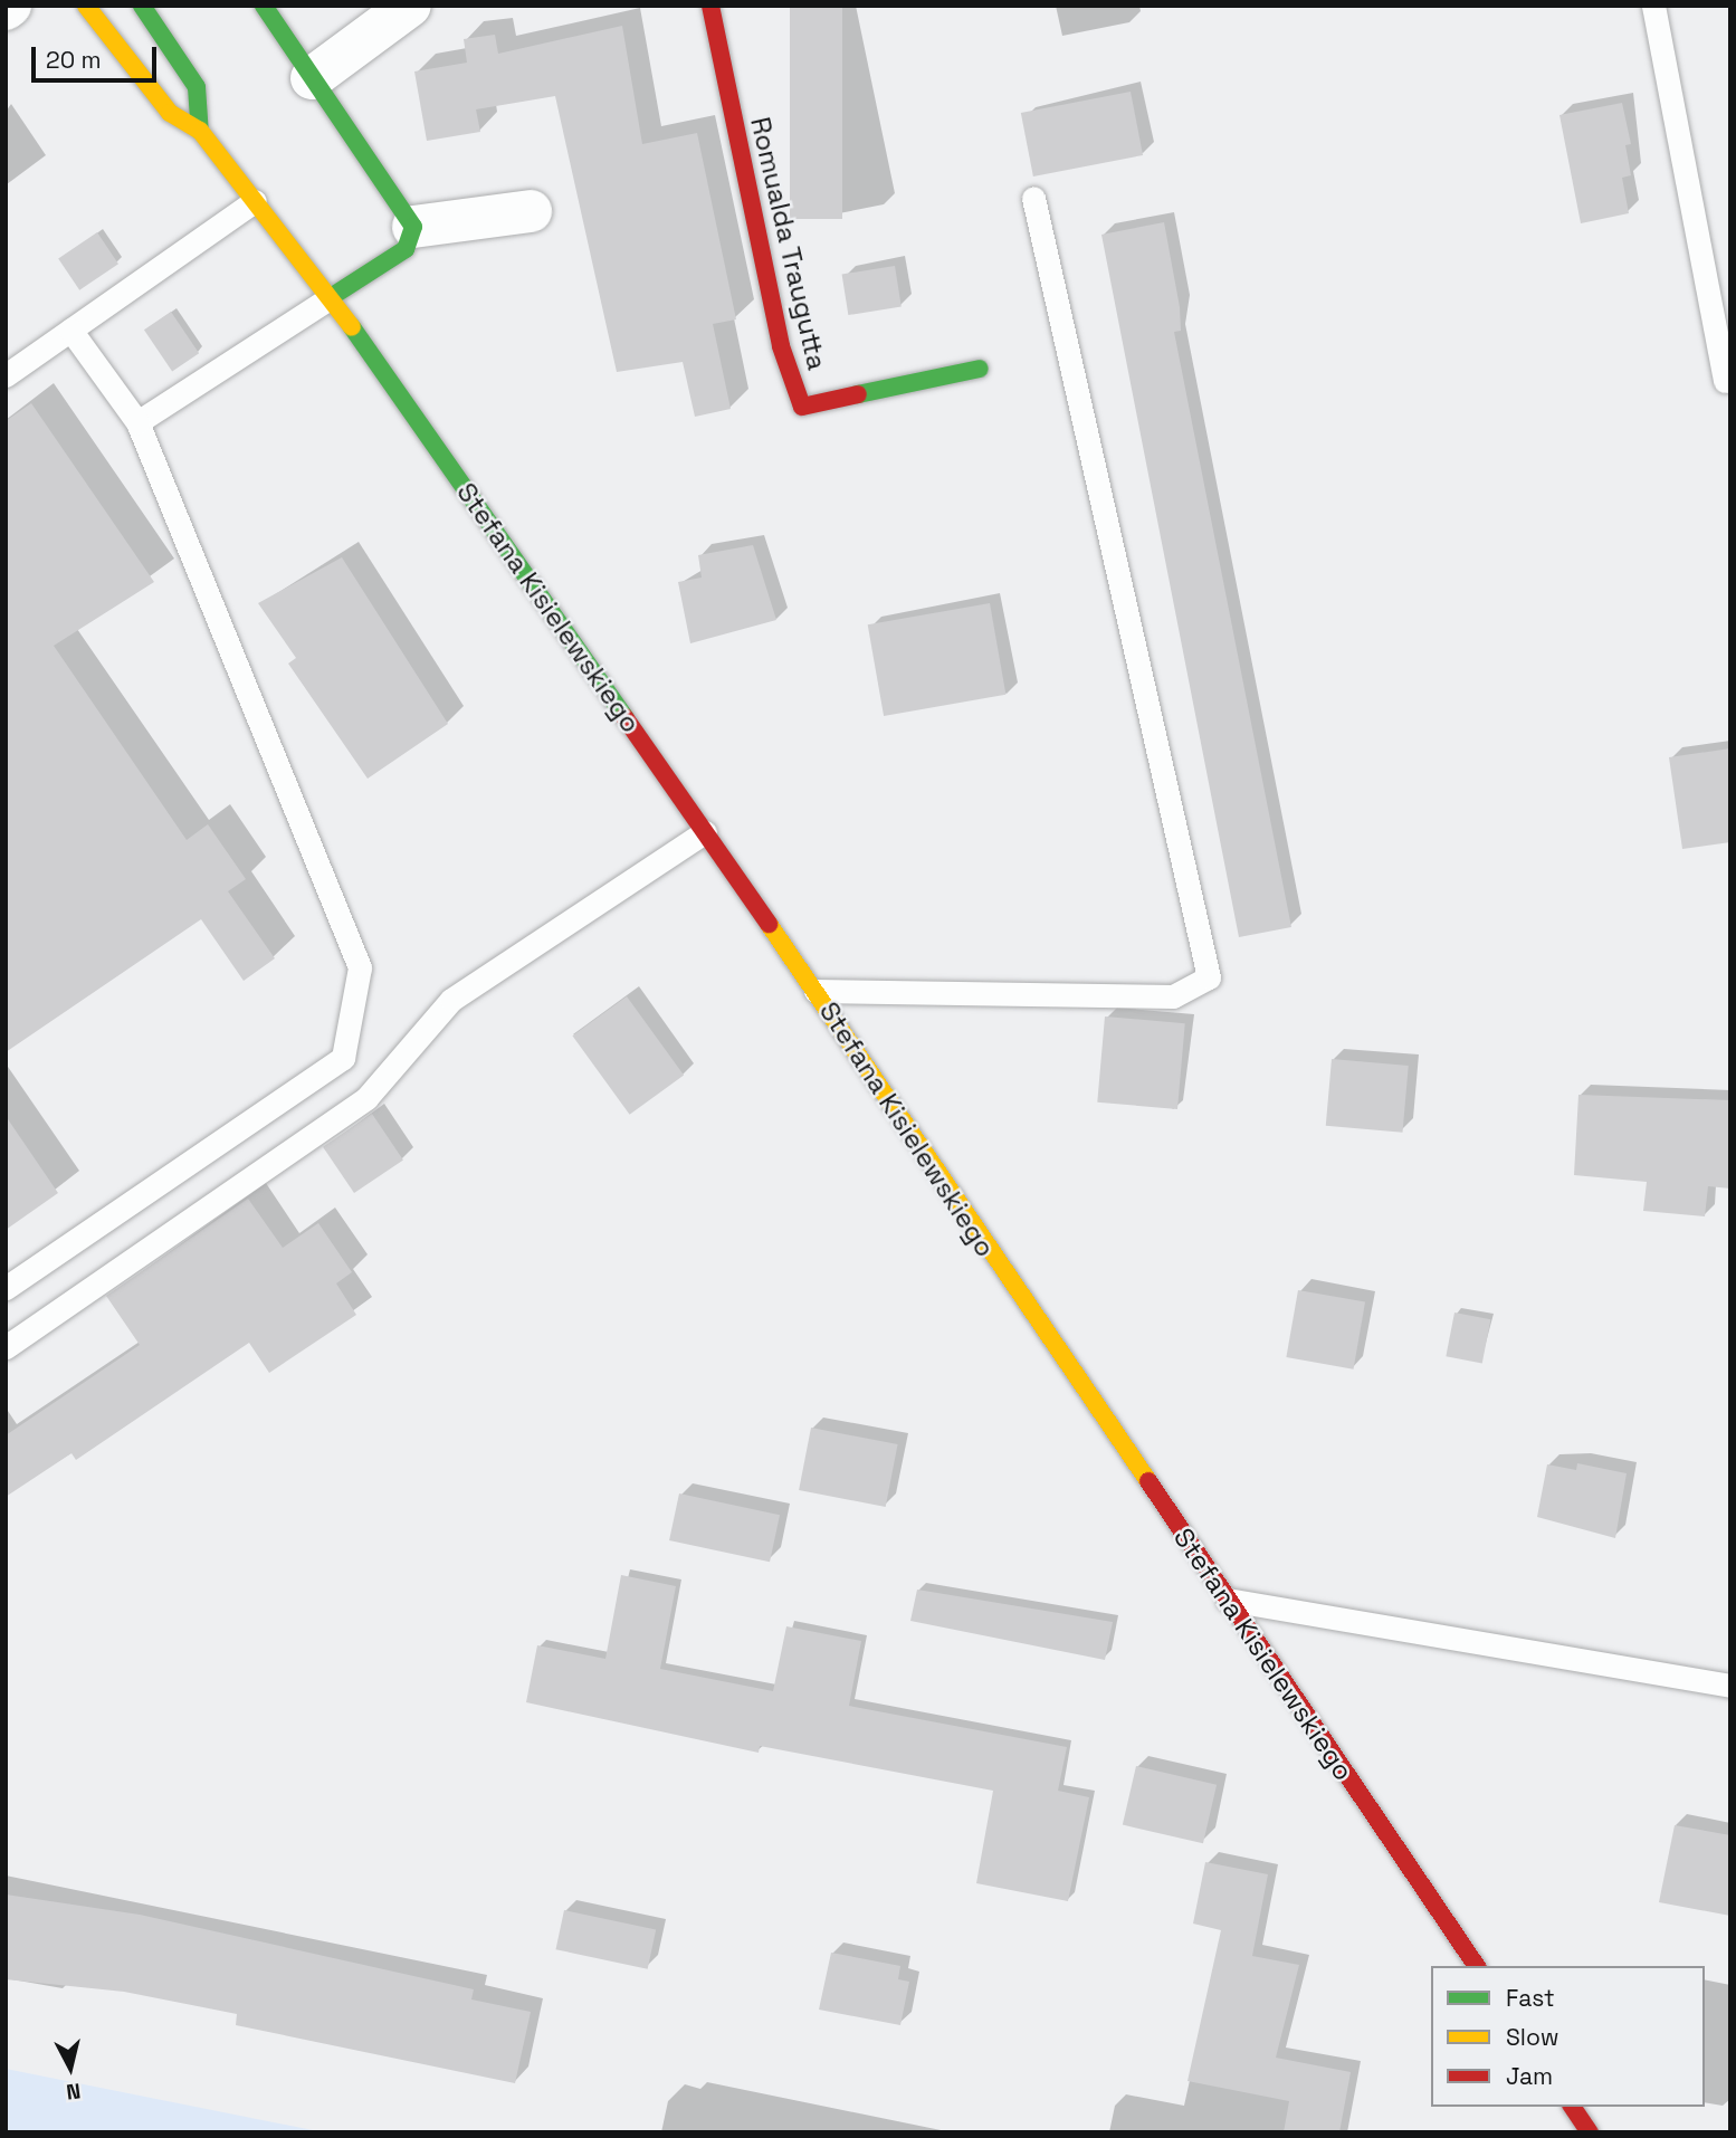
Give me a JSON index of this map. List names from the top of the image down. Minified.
{"streets":{"main road":["Romualda Traugutta","Stefana Kisielewskiego"]},"legend":["Fast","Slow","Jam"],"scale_bar":"20 m","north":"bottom"}
